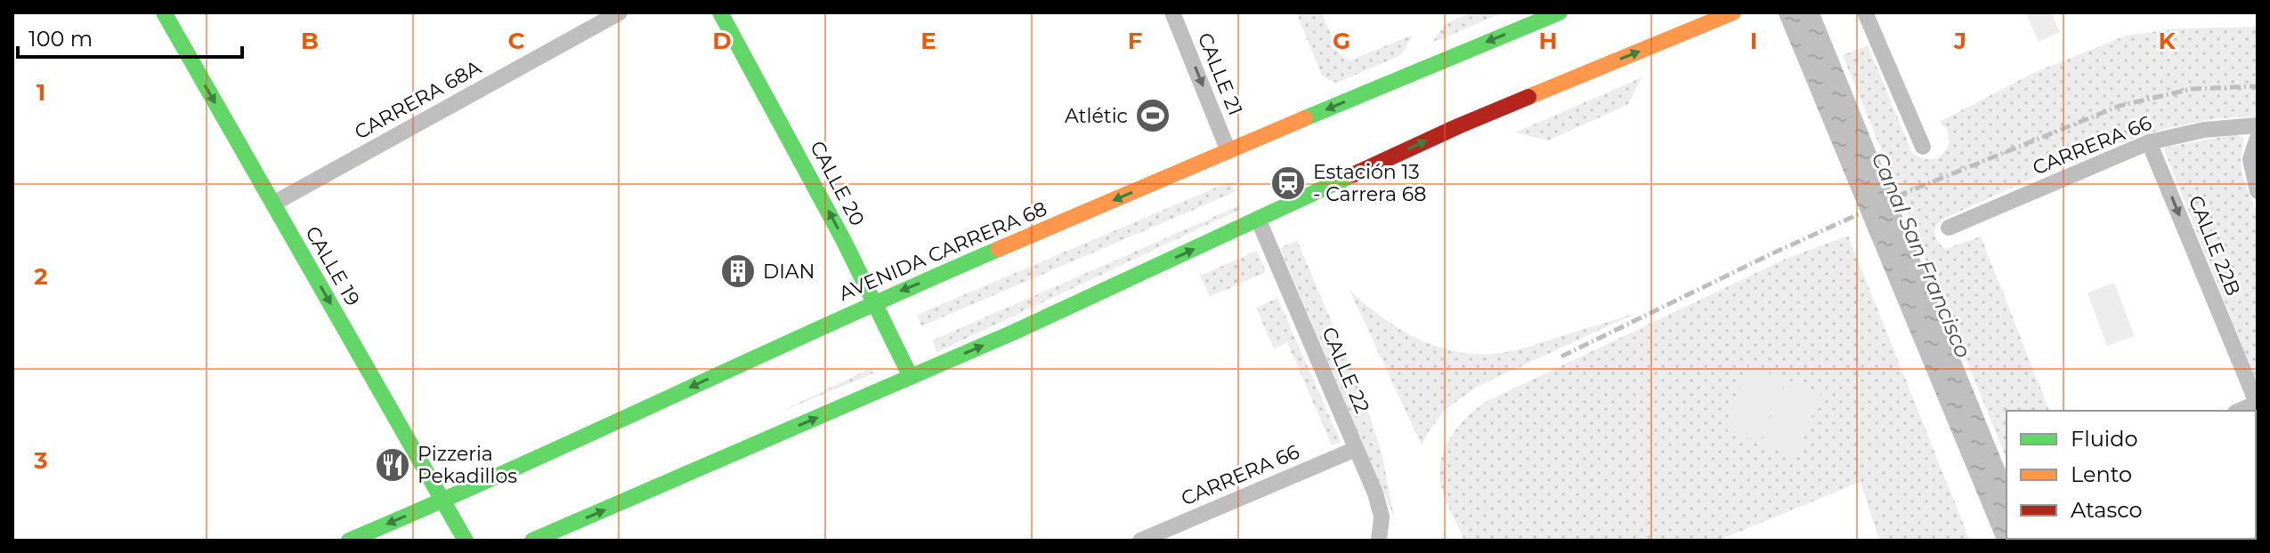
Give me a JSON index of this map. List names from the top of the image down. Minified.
{"streets":{"main road":["CALLE 20","AVENIDA CARRERA 68","CALLE 19"],"street":["CALLE 21","CARRERA 68A","CARRERA 66","CALLE 22B","CALLE 22"]},"crossings":[["CALLE 21","AVENIDA CARRERA 68"],["CARRERA 68A","CALLE 19"],["CARRERA 66","CALLE 22B"],["CARRERA 66","CALLE 22"],["CALLE 20","AVENIDA CARRERA 68"],["AVENIDA CARRERA 68","CALLE 19"]],"one_way":["CALLE 21","CALLE 20","CALLE 22B","CALLE 19"],"water":["Canal San Francisco"],"places":{"sports":["Atlétic"],"station":["Estación 13 - Carrera 68"],"building":["DIAN"],"restaurant":["Pizzeria Pekadillos"]},"legend":["Fluido","Lento","Atasco"],"scale_bar":"100 m","grid":{"columns":["B","C","D","E","F","G","H","I","J","K"],"rows":["1","2","3"]}}
